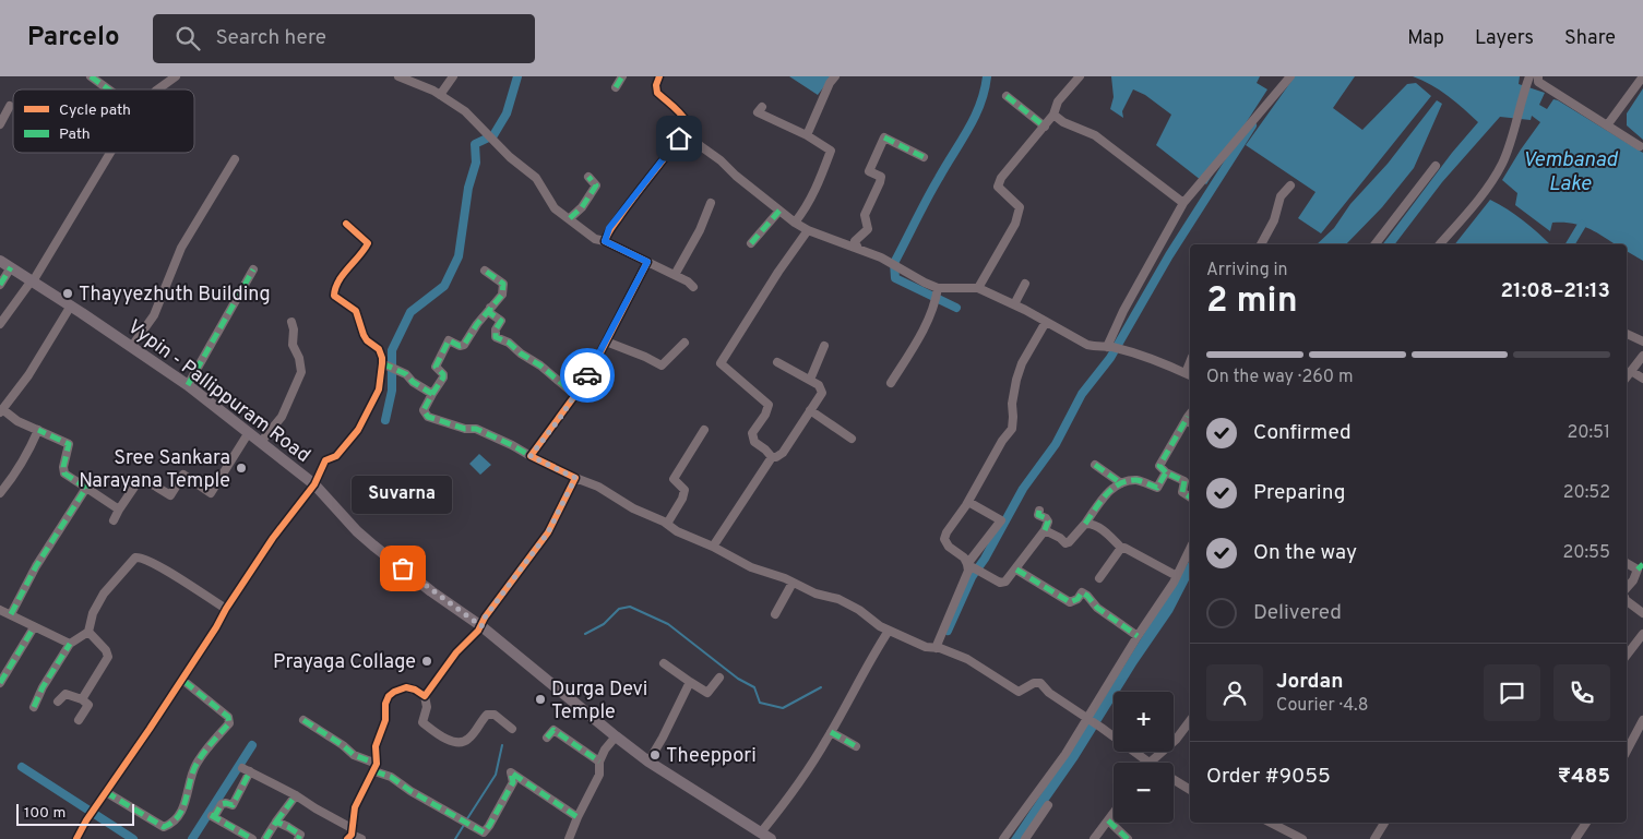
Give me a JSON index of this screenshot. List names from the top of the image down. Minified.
{"streets":{"main road":["Vypin - Pallippuram Road"]},"water":["Vembanad Lake"],"places":["Thayyezhuth Building","Sree Sankara Narayana Temple","Suvarna","Prayaga Collage","Durga Devi Temple","Theeppori"],"legend":["Cycle path","Path"],"scale_bar":"100 m","page":{"header":"Parcelo","search":"Search here","nav":["Map","Layers","Share"],"heading":["2 min","Arriving in","21:08–21:13"],"panel":["Jordan","Courier · 4.8","Order #9055","₹485"],"bar":"On the way · 260 m","list":[["Confirmed","20:51"],["Preparing","20:52"],["On the way","20:55"],"Delivered"],"bubble":"Suvarna","map_buttons":["+","−"],"scale":"100 m"}}
